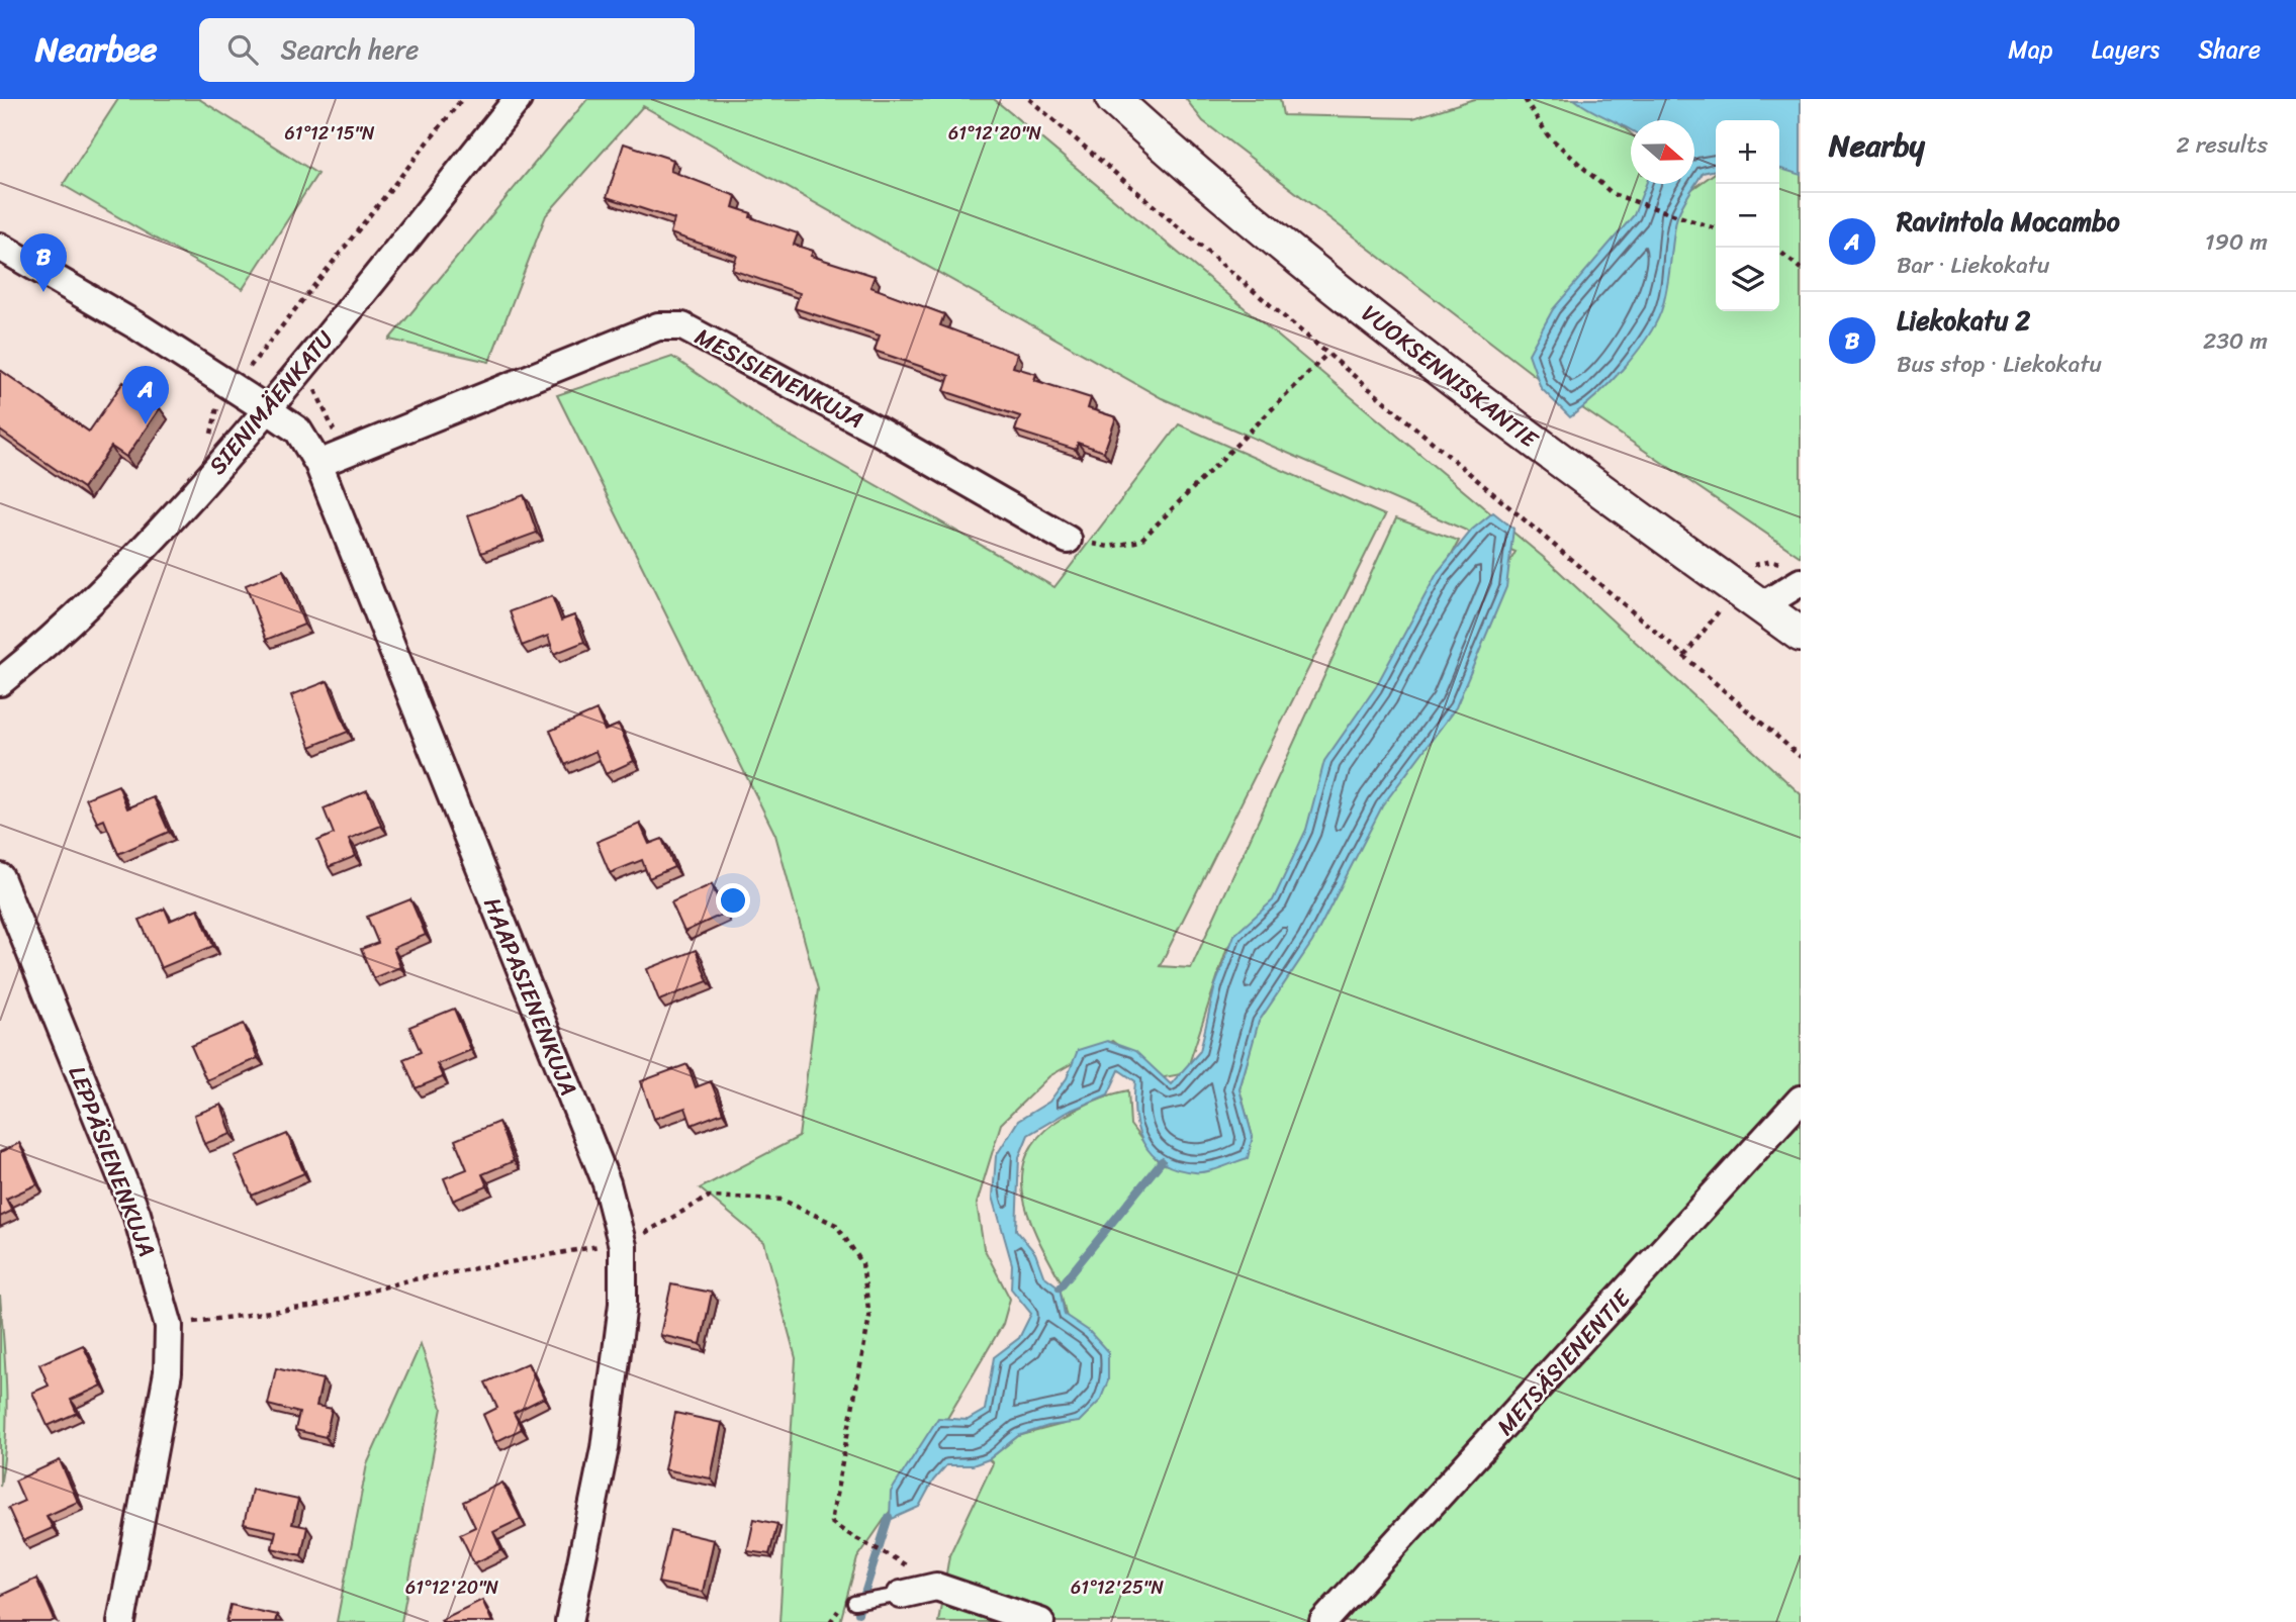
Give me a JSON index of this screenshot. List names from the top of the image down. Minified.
{"streets":{"street":["VUOKSENNISKANTIE","MESISIENENKUJA","SIENIMÄENKATU","HAAPASIENENKUJA","LEPPÄSIENENKUJA","METSÄSIENENTIE"]},"crossings":[["MESISIENENKUJA","HAAPASIENENKUJA"],["SIENIMÄENKATU","HAAPASIENENKUJA"]],"north":"right","page":{"header":"Nearbee","search":"Search here","nav":["Map","Layers","Share"],"heading":["Nearby","2 results"],"map_buttons":["+","−"],"list":[{"mark":"A","name":"Ravintola Mocambo","note":"Bar · Liekokatu","value":"190 m"},{"mark":"B","name":"Liekokatu 2","note":"Bus stop · Liekokatu","value":"230 m"}],"pins":["B","A"]},"coordinates":["61°12'15\"N","61°12'20\"N","61°12'25\"N"]}
